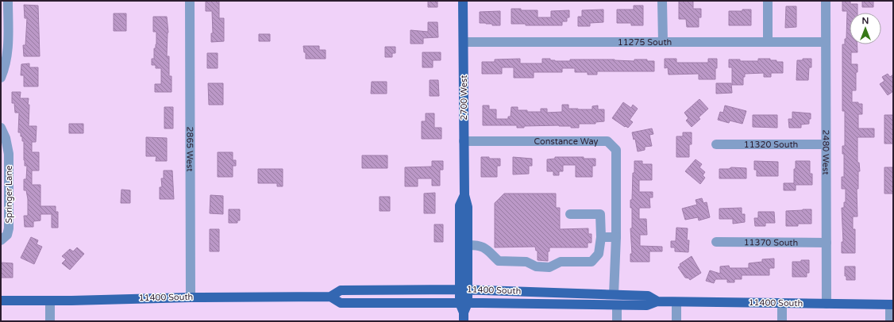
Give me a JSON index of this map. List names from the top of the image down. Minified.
{"streets":{"main road":["2700 West","11400 South"],"street":["11275 South","Constance Way","11320 South","2865 West","2480 West","Springer Lane","11370 South"]},"crossings":[["11275 South","2700 West"],["11275 South","2480 West"],["2700 West","Constance Way"],["2700 West","11400 South"],["Constance Way","11400 South"],["11320 South","2480 West"],["2865 West","11400 South"],["2480 West","11370 South"],["2480 West","11400 South"]],"north":"top"}
